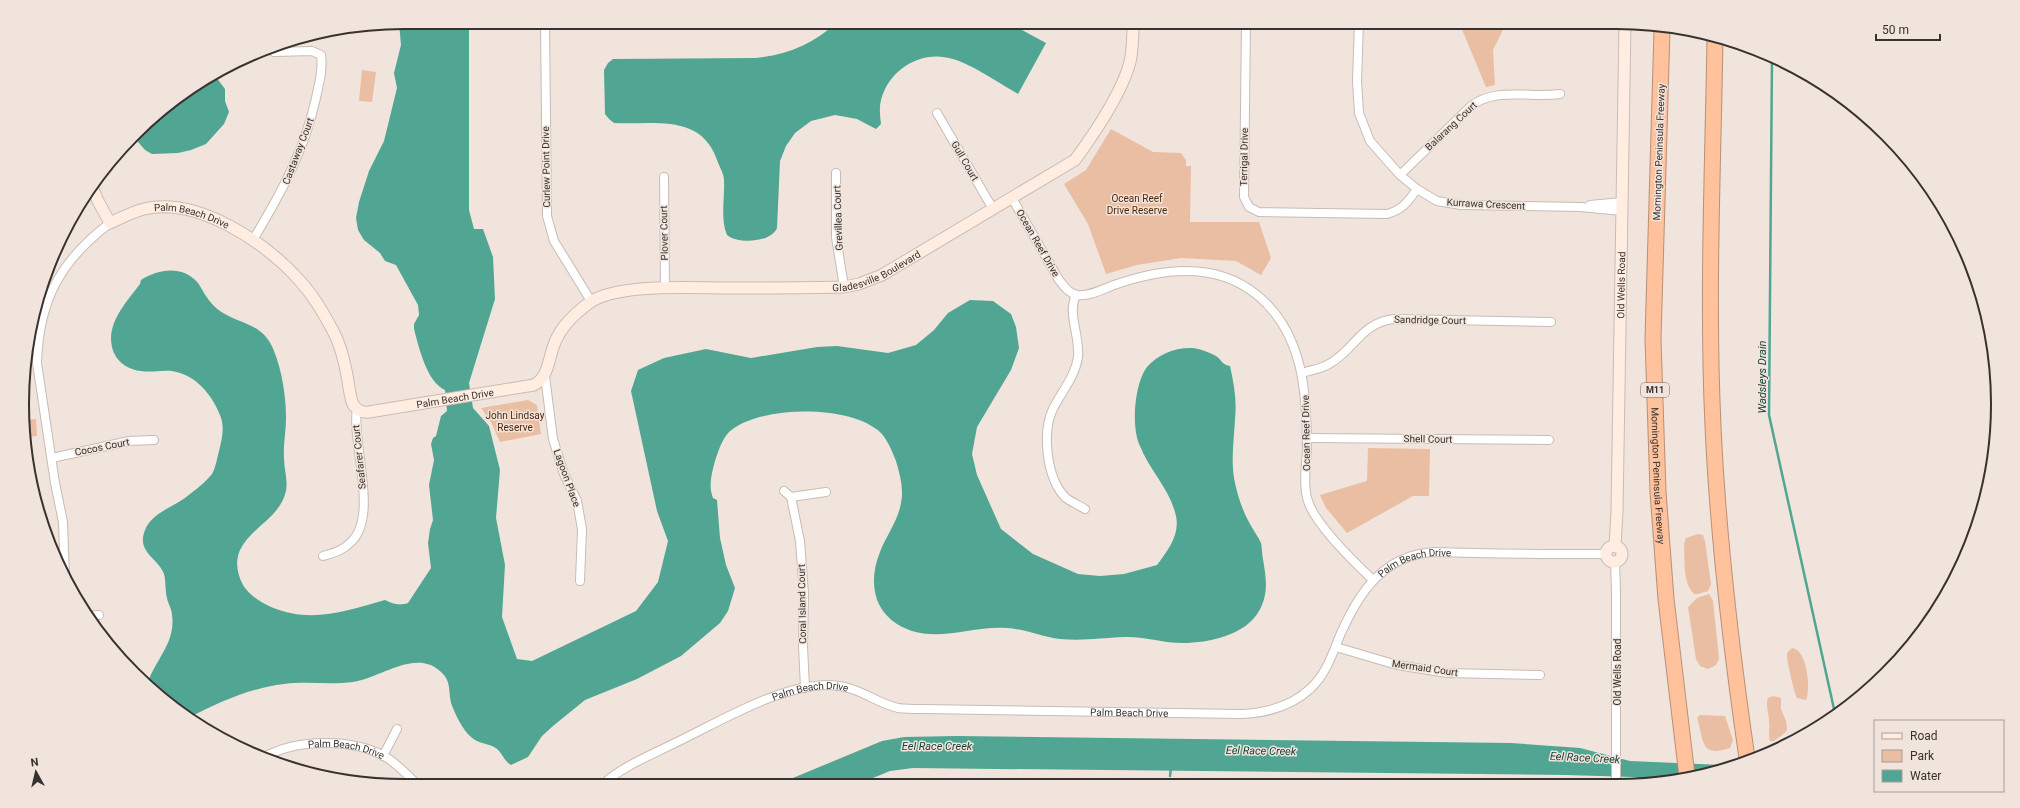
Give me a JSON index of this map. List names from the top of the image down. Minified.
{"streets":{"highway":["Mornington Peninsula Freeway","M11"],"street":["Balarang Court","Castaway Court","Terrigal Drive","Gull Court","Curlew Point Drive","Kurrawa Crescent","Grevillea Court","Palm Beach Drive","Plover Court","Ocean Reef Drive","Gladesville Boulevard","Old Wells Road","Sandridge Court","Shell Court","Cocos Court","Seafarer Court","Lagoon Place","Coral Island Court","Mermaid Court"]},"crossings":[["Balarang Court","Kurrawa Crescent"],["Castaway Court","Palm Beach Drive"],["Terrigal Drive","Kurrawa Crescent"],["Gull Court","Gladesville Boulevard"],["Curlew Point Drive","Gladesville Boulevard"],["Kurrawa Crescent","Old Wells Road"],["Grevillea Court","Gladesville Boulevard"],["Palm Beach Drive","Ocean Reef Drive"],["Palm Beach Drive","Gladesville Boulevard"],["Palm Beach Drive","Old Wells Road"],["Palm Beach Drive","Cocos Court"],["Palm Beach Drive","Seafarer Court"],["Palm Beach Drive","Lagoon Place"],["Palm Beach Drive","Coral Island Court"],["Palm Beach Drive","Mermaid Court"],["Plover Court","Gladesville Boulevard"],["Ocean Reef Drive","Gladesville Boulevard"],["Ocean Reef Drive","Sandridge Court"],["Ocean Reef Drive","Shell Court"],["Gladesville Boulevard","Lagoon Place"]],"water":["Wadsleys Drain","Eel Race Creek"],"parks":["Ocean Reef Drive Reserve","John Lindsay Reserve"],"legend":["Road","Park","Water"],"scale_bar":"50 m","north":"top"}
